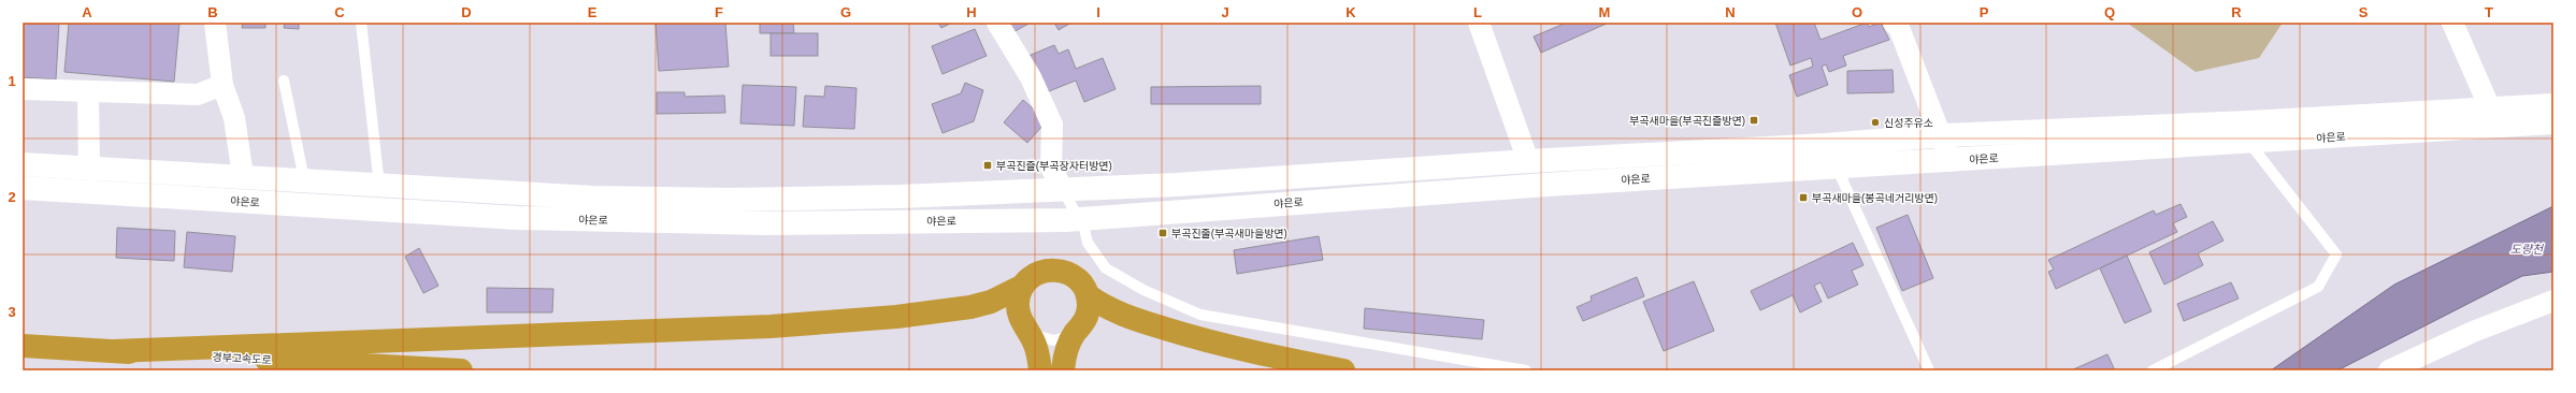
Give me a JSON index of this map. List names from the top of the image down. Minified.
{"streets":{"highway":["경부고속도로"],"main road":["야은로"]},"water":["도량천"],"places":{"transit":["부곡새마을(부곡진즐방면)","부곡진즐(부곡장자터방면)","부곡새마을(봉곡네거리방면)","부곡진줄(부곡새마을방면)"],"other":["신성주유소"]},"grid":{"columns":["A","B","C","D","E","F","G","H","I","J","K","L","M","N","O","P","Q","R","S","T"],"rows":["1","2","3"]}}
